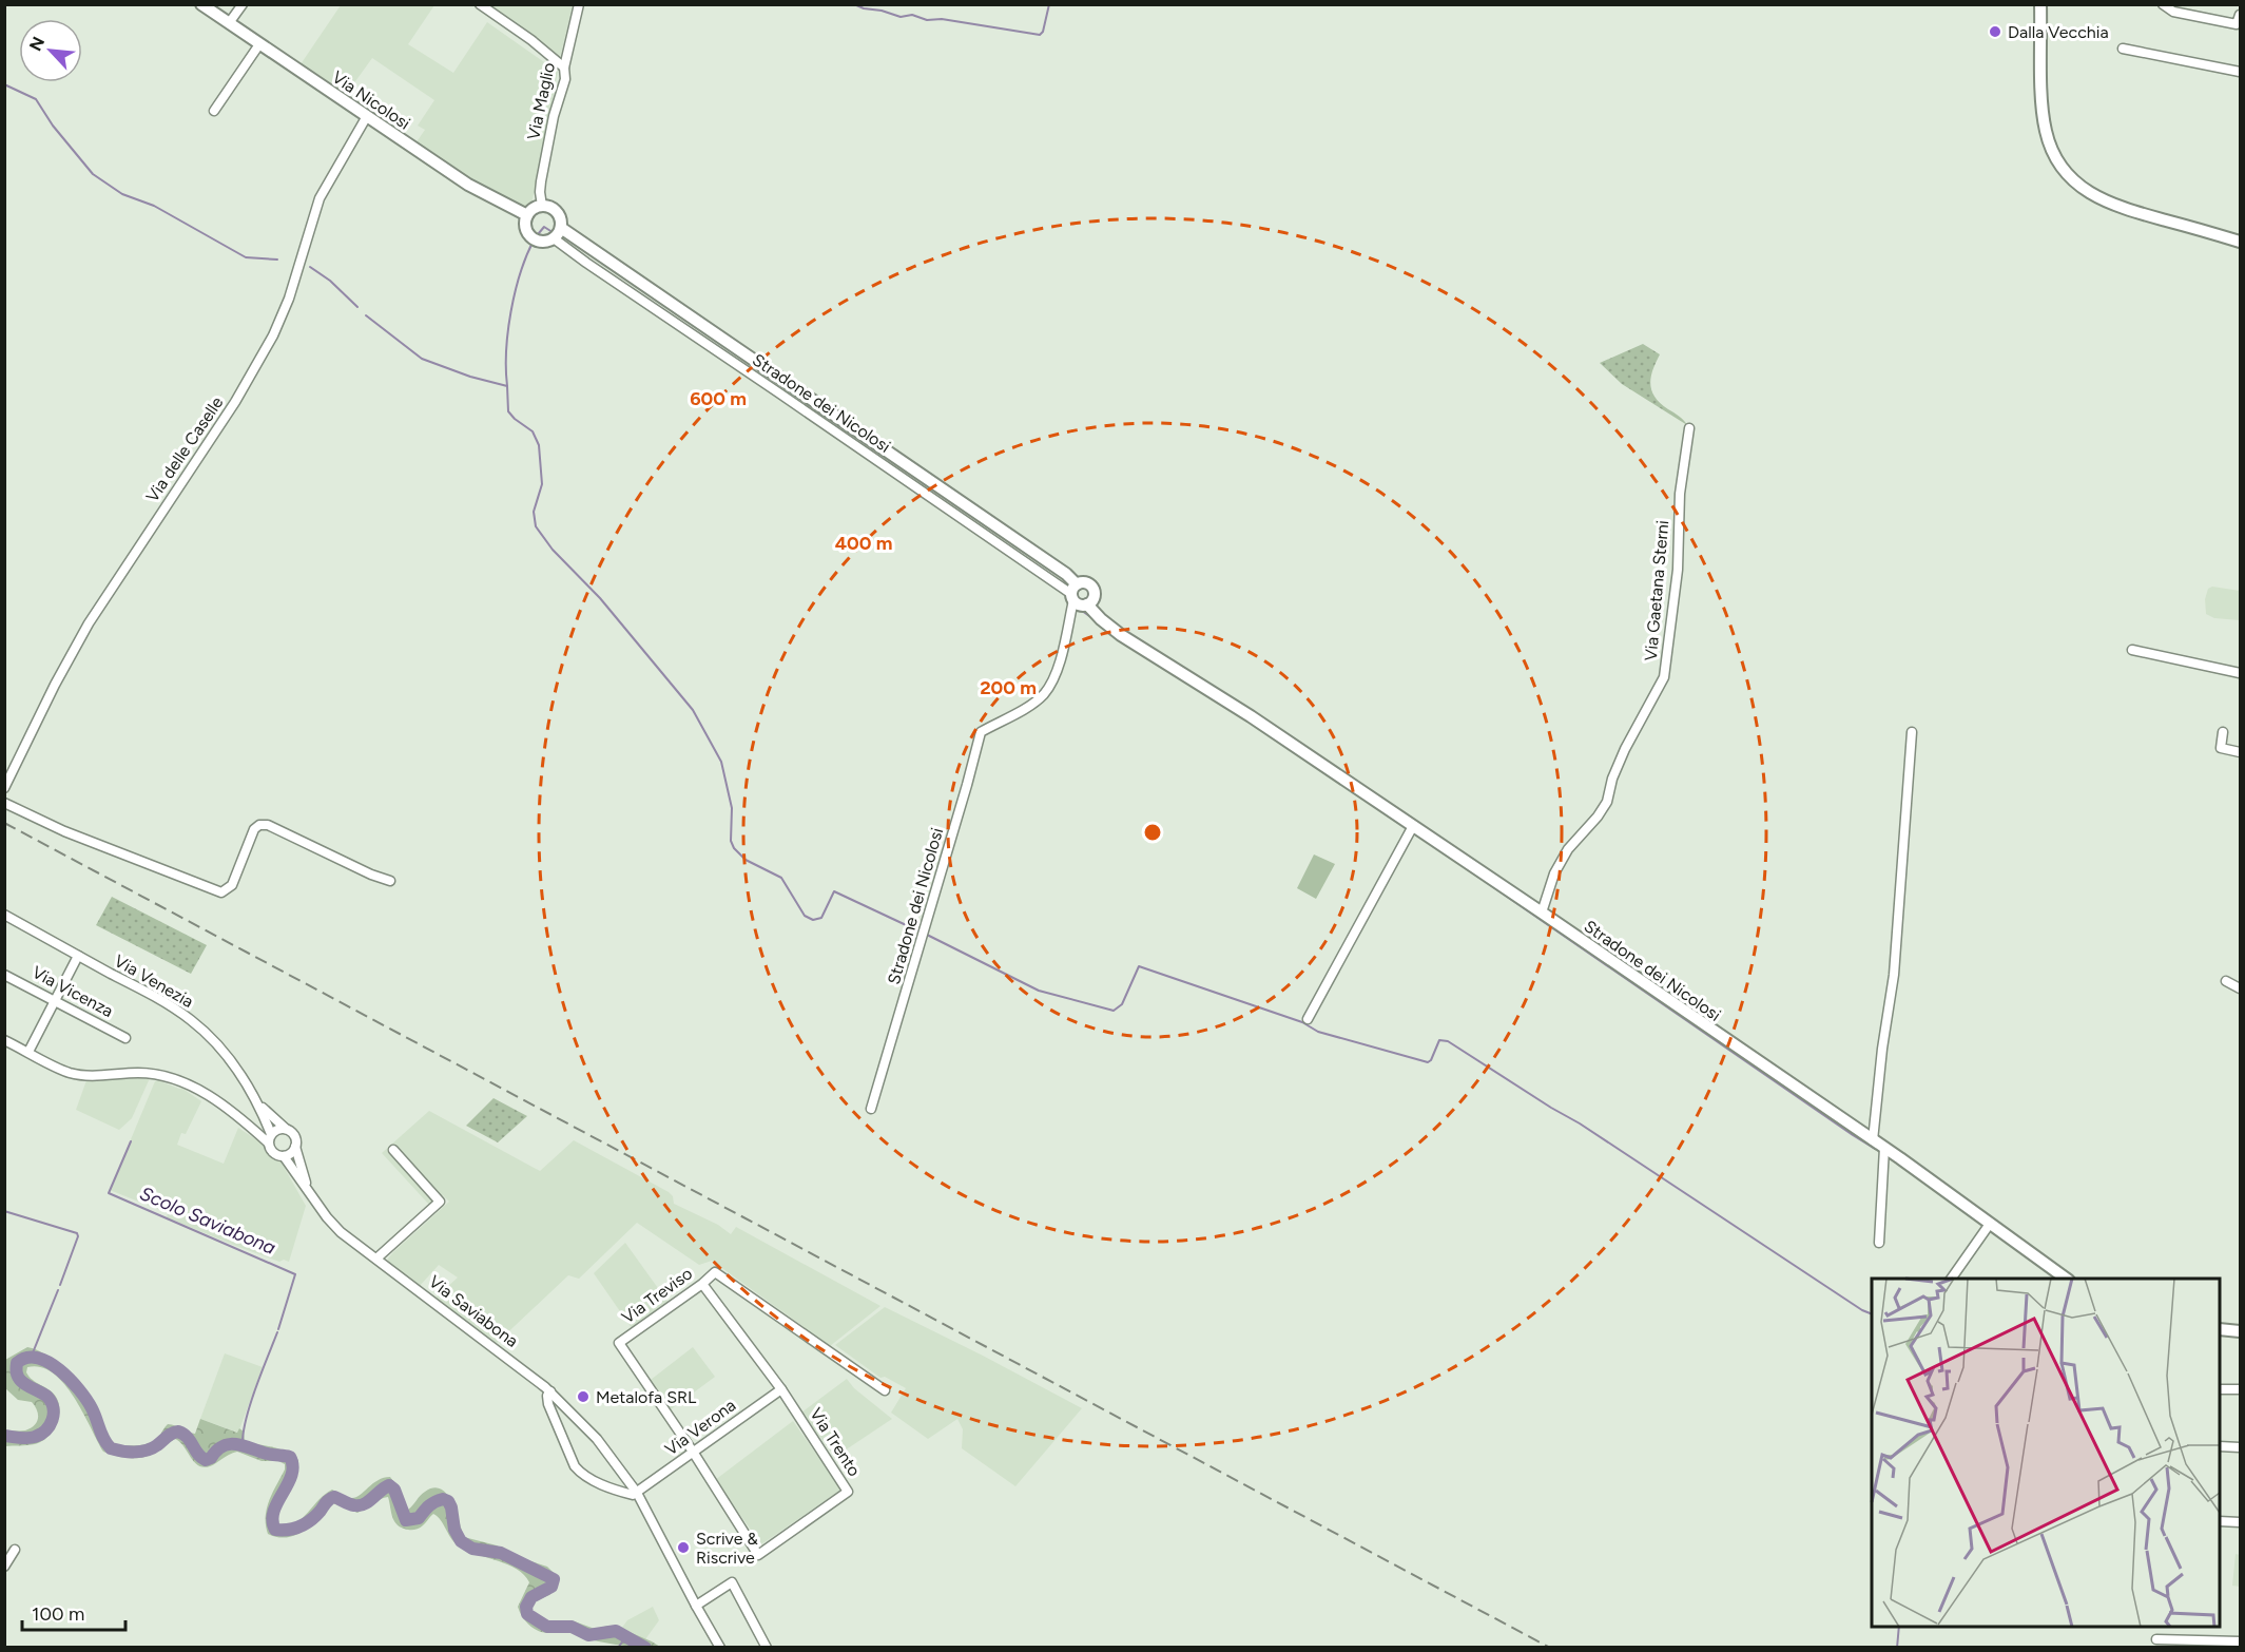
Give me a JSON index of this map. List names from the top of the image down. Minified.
{"streets":{"main road":["Via Nicolosi","Stradone dei Nicolosi"],"street":["Via Maglio","Via delle Caselle","Via Gaetana Sterni","Via Venezia","Via Vicenza","Via Treviso","Via Saviabona","Via Verona","Via Trento"]},"crossings":[["Via Nicolosi","Via Maglio"],["Via Nicolosi","Stradone dei Nicolosi"],["Via Nicolosi","Via delle Caselle"],["Via Maglio","Stradone dei Nicolosi"],["Stradone dei Nicolosi","Via Gaetana Sterni"],["Via Treviso","Via Verona"],["Via Treviso","Via Trento"],["Via Saviabona","Via Verona"],["Via Verona","Via Trento"]],"water":["Scolo Saviabona"],"places":["Dalla Vecchia","Metalofa SRL","Scrive & Riscrive"],"scale_bar":"100 m","north":"top left","rings":["600 m","400 m","200 m"]}
